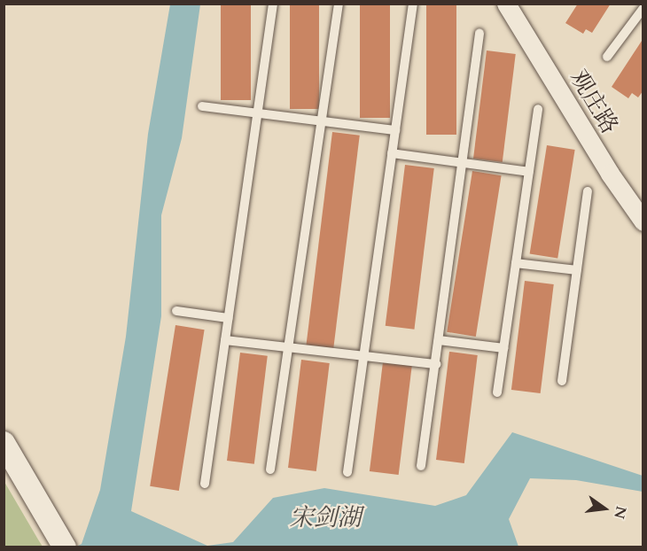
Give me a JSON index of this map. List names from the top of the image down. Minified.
{"streets":{"street":["观庄路"]},"water":["宋剑湖"],"north":"right"}
